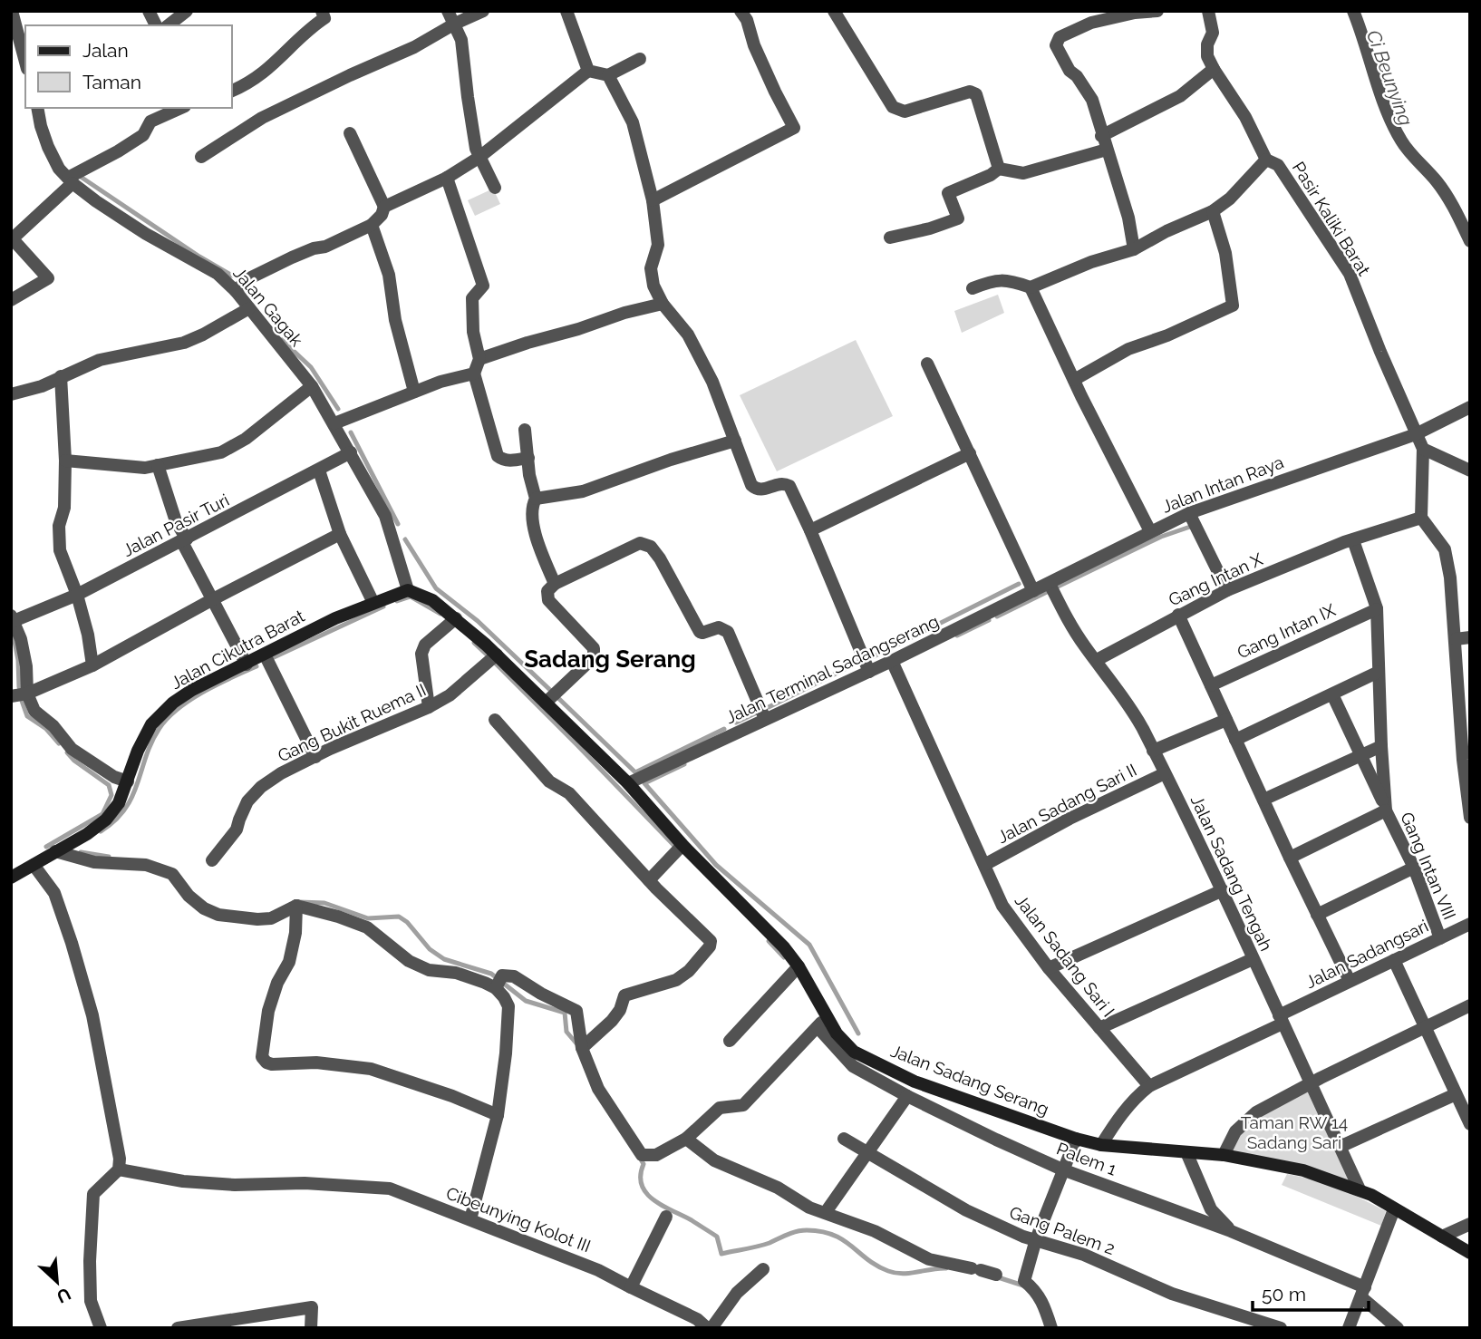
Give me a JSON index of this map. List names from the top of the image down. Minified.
{"streets":{"main road":["Jalan Cikutra Barat","Jalan Sadang Serang"],"street":["Pasir Kaliki Barat","Jalan Gagak","Jalan Intan Raya","Jalan Pasir Turi","Gang Intan X","Gang Intan IX","Jalan Terminal Sadangserang","Gang Bukit Ruema II","Jalan Sadang Sari II","Gang Intan VIII","Jalan Sadang Tengah","Jalan Sadangsari","Jalan Sadang Sari I","Palem 1","Cibeunying Kolot III","Gang Palem 2"]},"crossings":[["Pasir Kaliki Barat","Jalan Intan Raya"],["Jalan Gagak","Jalan Pasir Turi"],["Jalan Gagak","Jalan Cikutra Barat"],["Jalan Gagak","Jalan Sadang Serang"],["Jalan Intan Raya","Jalan Terminal Sadangserang"],["Jalan Intan Raya","Jalan Sadang Tengah"],["Gang Intan X","Gang Intan VIII"],["Gang Intan X","Jalan Sadang Tengah"],["Gang Intan IX","Gang Intan VIII"],["Jalan Cikutra Barat","Jalan Sadang Serang"],["Jalan Terminal Sadangserang","Jalan Sadang Tengah"],["Jalan Terminal Sadangserang","Jalan Sadang Sari I"],["Jalan Terminal Sadangserang","Jalan Sadang Serang"],["Gang Bukit Ruema II","Jalan Sadang Serang"],["Jalan Sadang Sari II","Jalan Sadang Tengah"],["Jalan Sadang Sari II","Jalan Sadang Sari I"],["Gang Intan VIII","Jalan Sadangsari"],["Jalan Sadang Tengah","Jalan Sadangsari"],["Jalan Sadang Tengah","Jalan Sadang Serang"],["Jalan Sadangsari","Jalan Sadang Sari I"],["Jalan Sadang Serang","Palem 1"]],"districts":["Sadang Serang"],"water":["Ci Beunying"],"parks":["Taman RW 14 Sadang Sari"],"legend":["Jalan","Taman"],"scale_bar":"50 m","north":"bottom right"}
